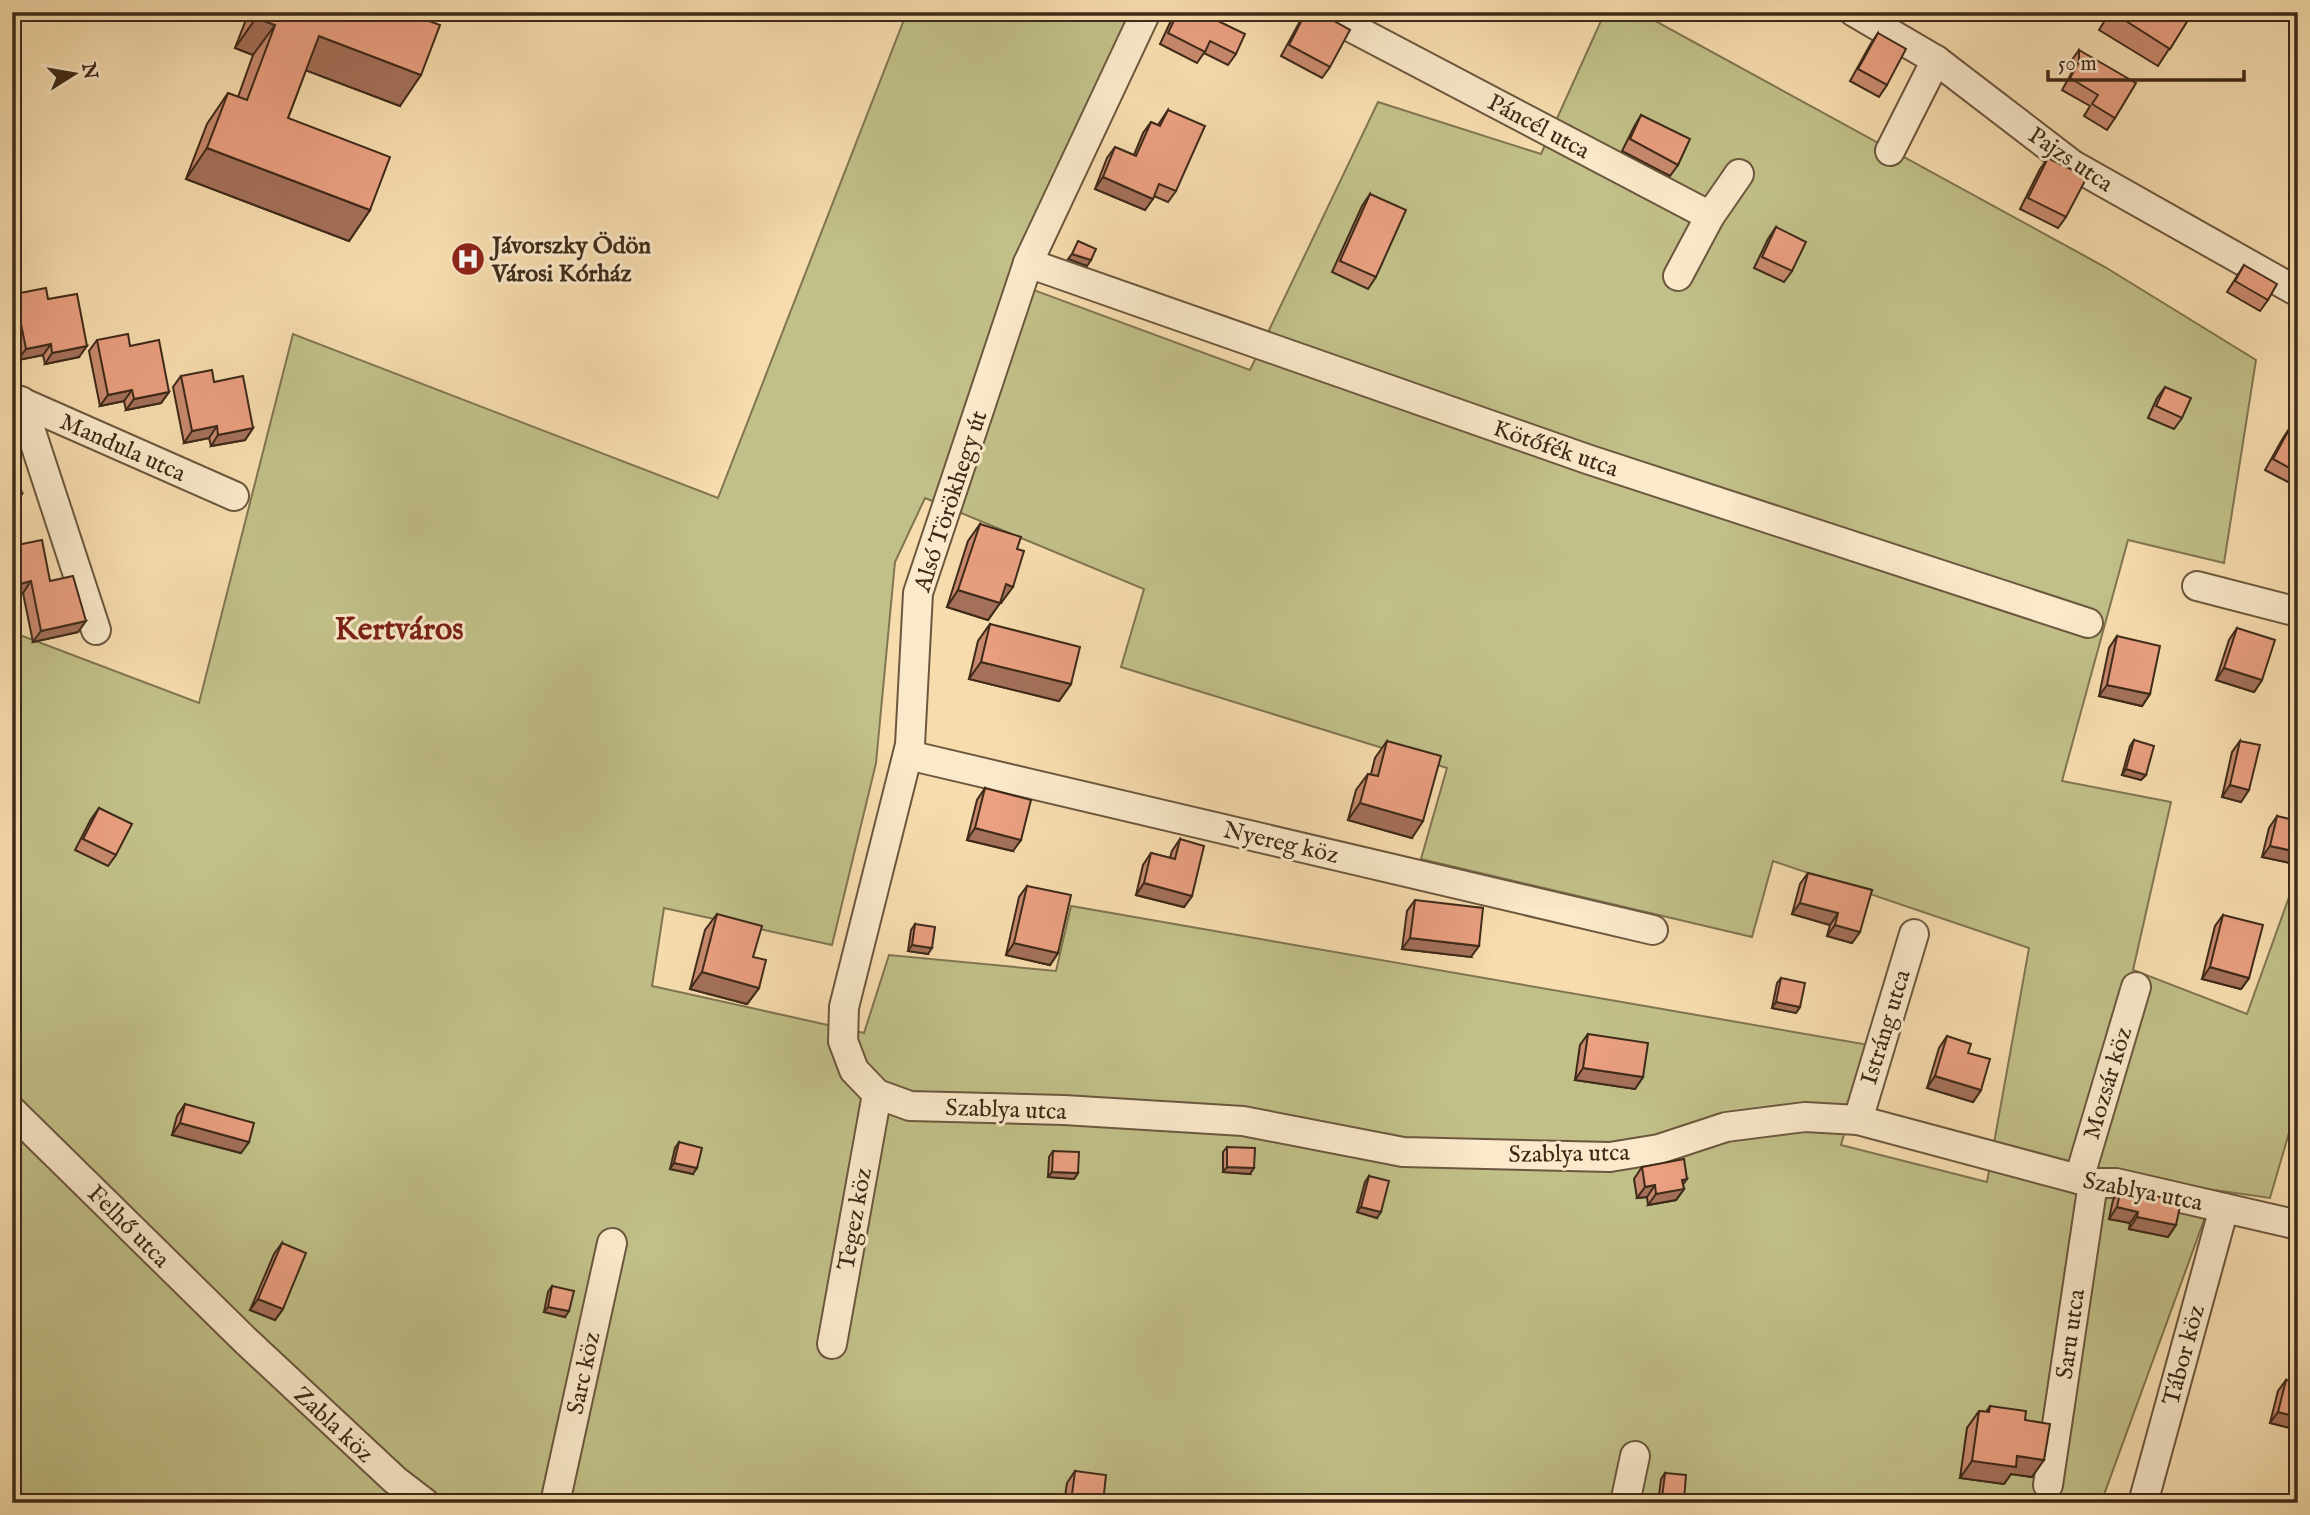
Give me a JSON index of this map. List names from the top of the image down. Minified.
{"streets":{"street":["Páncél utca","Pajzs utca","Mandula utca","Kötőfék utca","Alsó Törökhegy út","Nyereg köz","Istráng utca","Mozsár köz","Szablya utca","Tegez köz","Felhő utca","Saru utca","Tábor köz","Sarc köz","Zabla köz"]},"crossings":[["Kötőfék utca","Alsó Törökhegy út"],["Alsó Törökhegy út","Nyereg köz"],["Alsó Törökhegy út","Szablya utca"],["Alsó Törökhegy út","Tegez köz"],["Istráng utca","Szablya utca"],["Mozsár köz","Szablya utca"],["Mozsár köz","Saru utca"],["Szablya utca","Saru utca"],["Szablya utca","Tábor köz"],["Felhő utca","Zabla köz"]],"districts":["Kertváros"],"places":{"hospital":["Jávorszky Ödön Városi Kórház"]},"scale_bar":"50 m","north":"right"}
